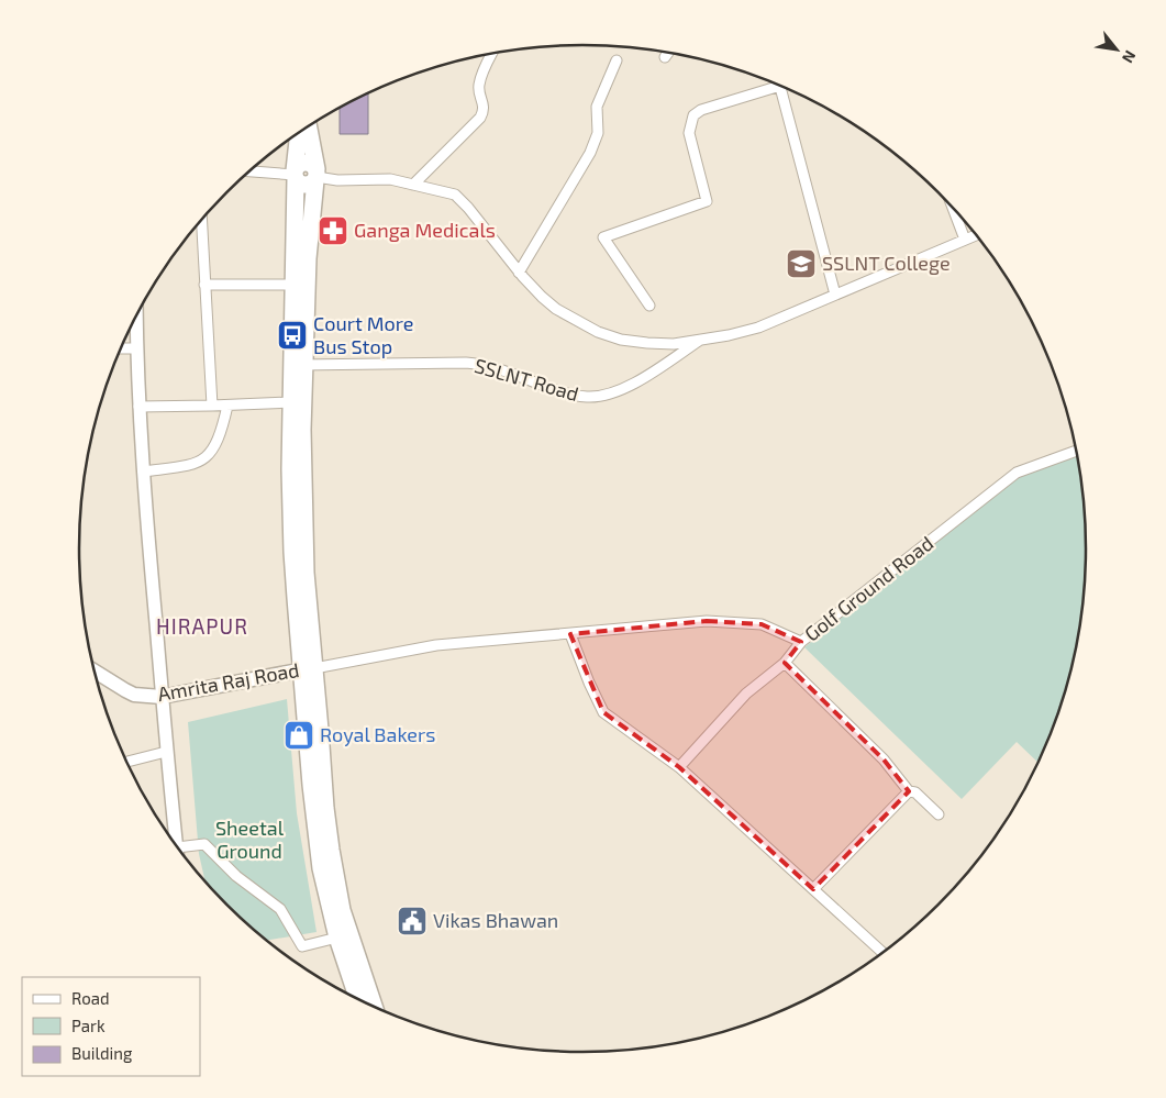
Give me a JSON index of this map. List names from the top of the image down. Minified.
{"streets":{"main road":["Amrita Raj Road"],"street":["SSLNT Road","Golf Ground Road"]},"districts":["HIRAPUR"],"parks":["Sheetal Ground"],"places":{"pharmacy":["Ganga Medicals"],"school or university":["SSLNT College"],"bus stop":["Court More Bus Stop"],"shop":["Royal Bakers"],"public building":["Vikas Bhawan"]},"legend":["Road","Park","Building"],"north":"bottom right"}
